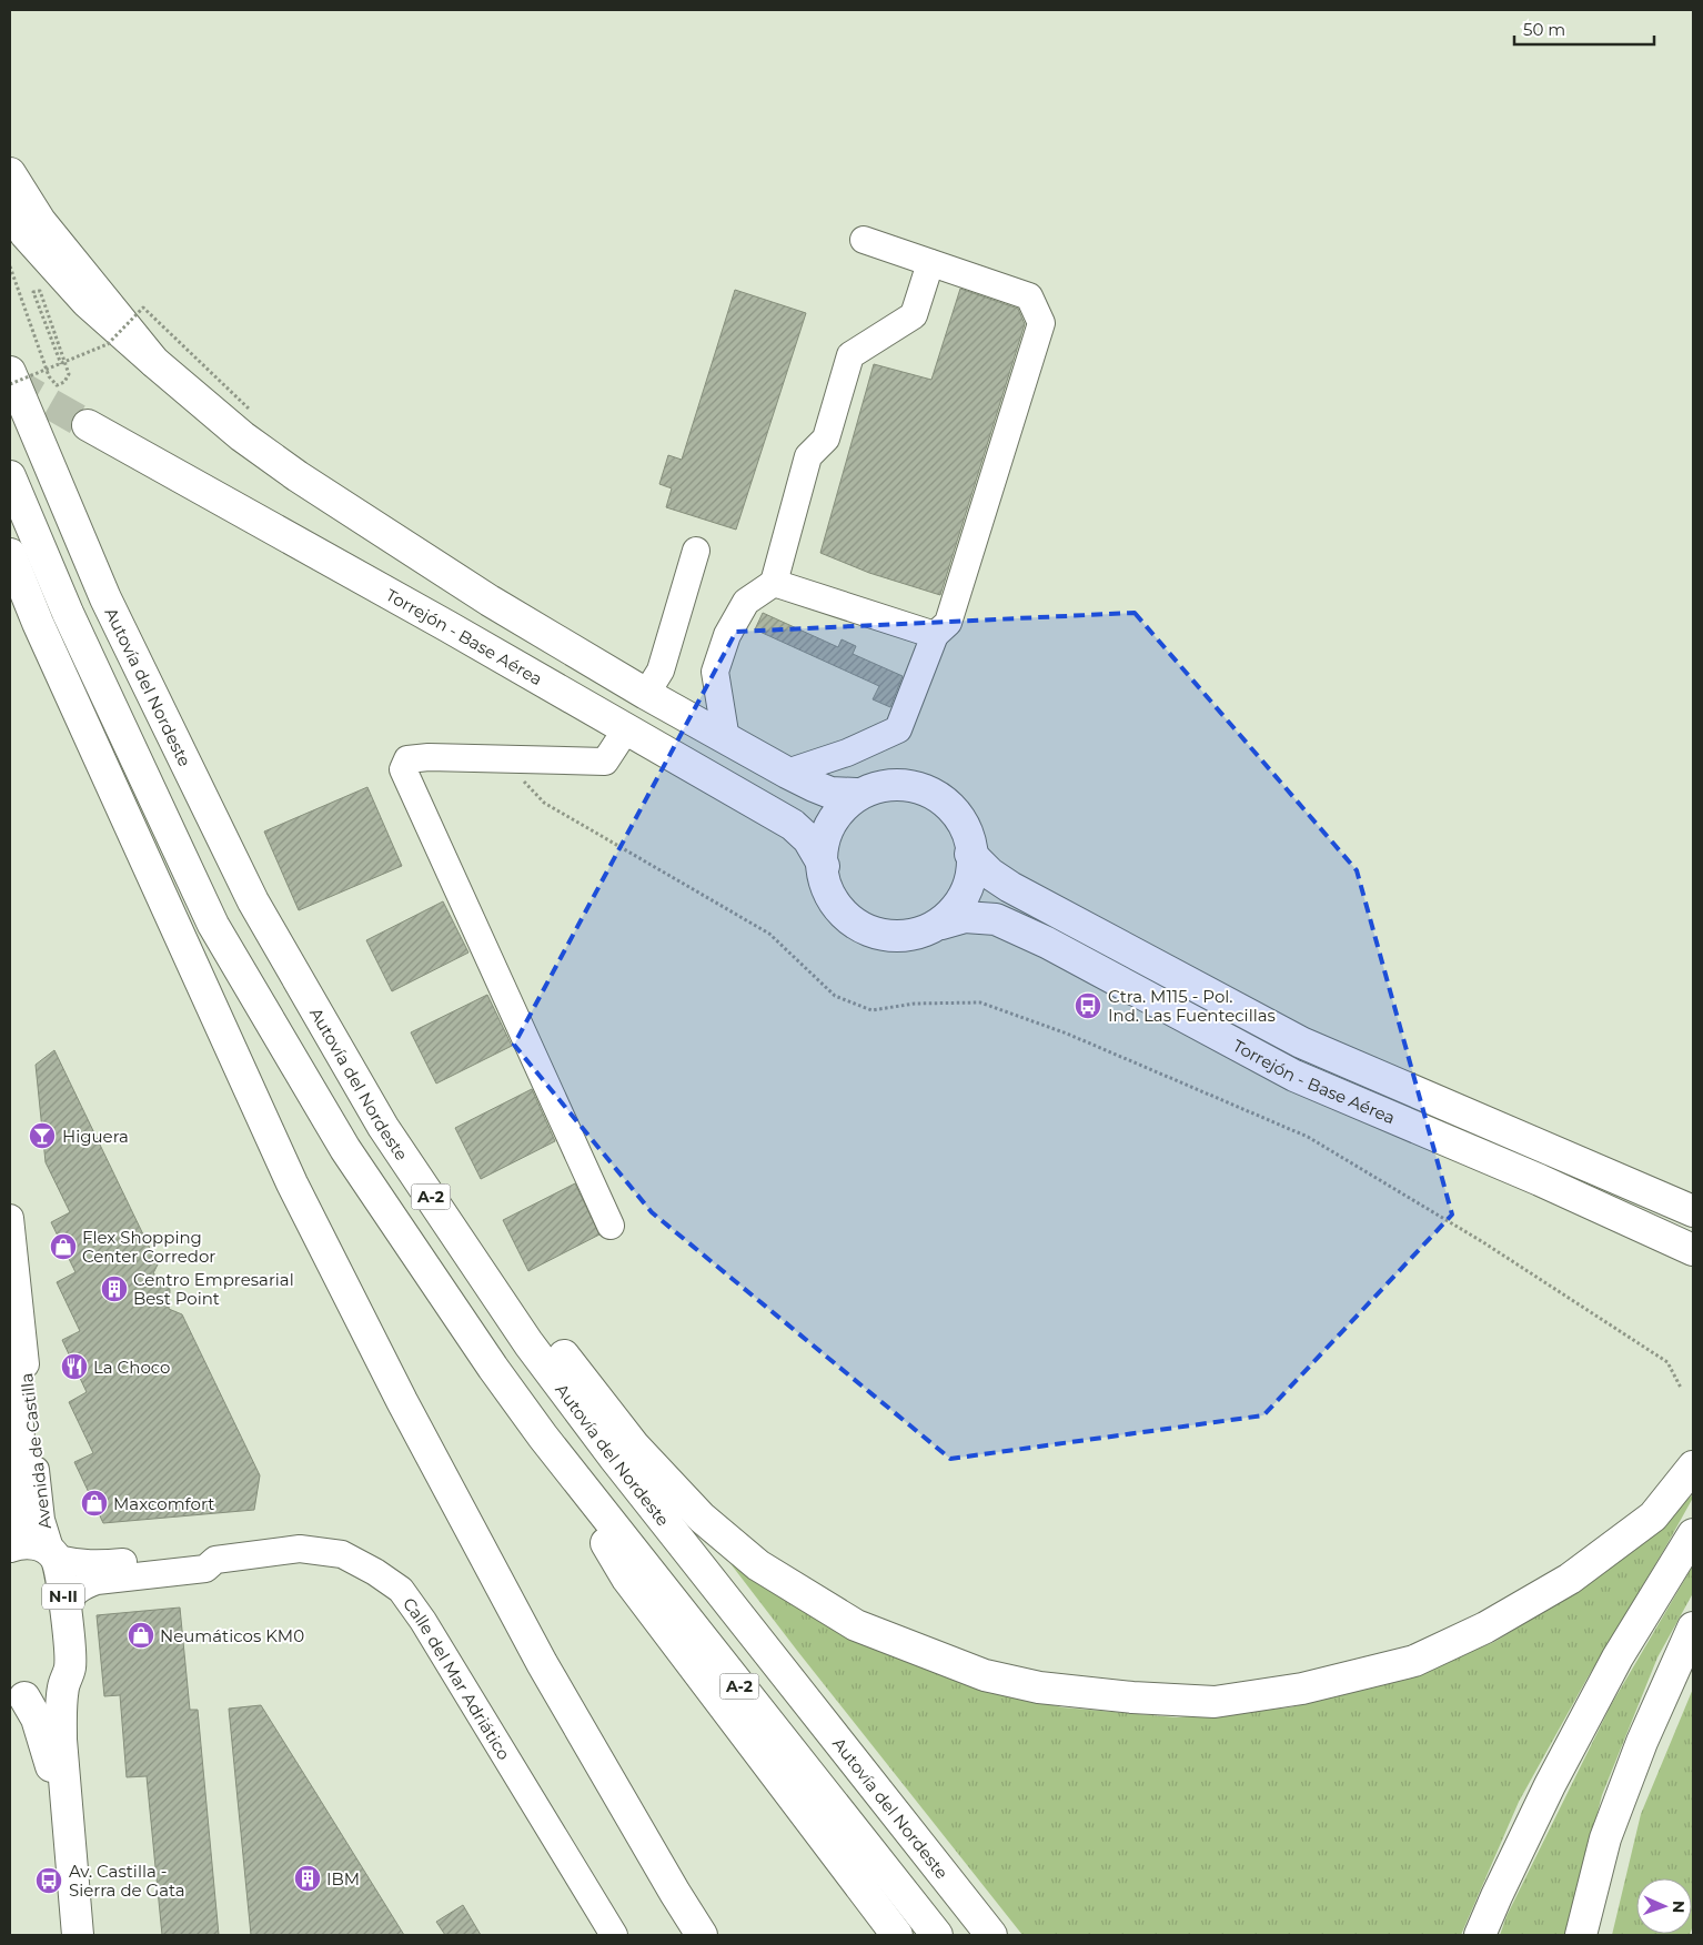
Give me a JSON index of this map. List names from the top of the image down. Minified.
{"streets":{"main road":["Torrejón - Base Aérea","Autovía del Nordeste","A-2","Avenida de Castilla","N-II"],"street":["Calle del Mar Adriático"]},"crossings":[["Avenida de Castilla","N-II"],["Avenida de Castilla","Calle del Mar Adriático"],["N-II","Calle del Mar Adriático"]],"places":{"bus stop":["Ctra. M115 - Pol. Ind. Las Fuentecillas","Av. Castilla - Sierra de Gata"],"bar":["Higuera"],"shop":["Flex Shopping Center Corredor","Maxcomfort","Neumáticos KM0"],"building":["Centro Empresarial Best Point","IBM"],"restaurant":["La Choco"]},"scale_bar":"50 m","north":"right"}
